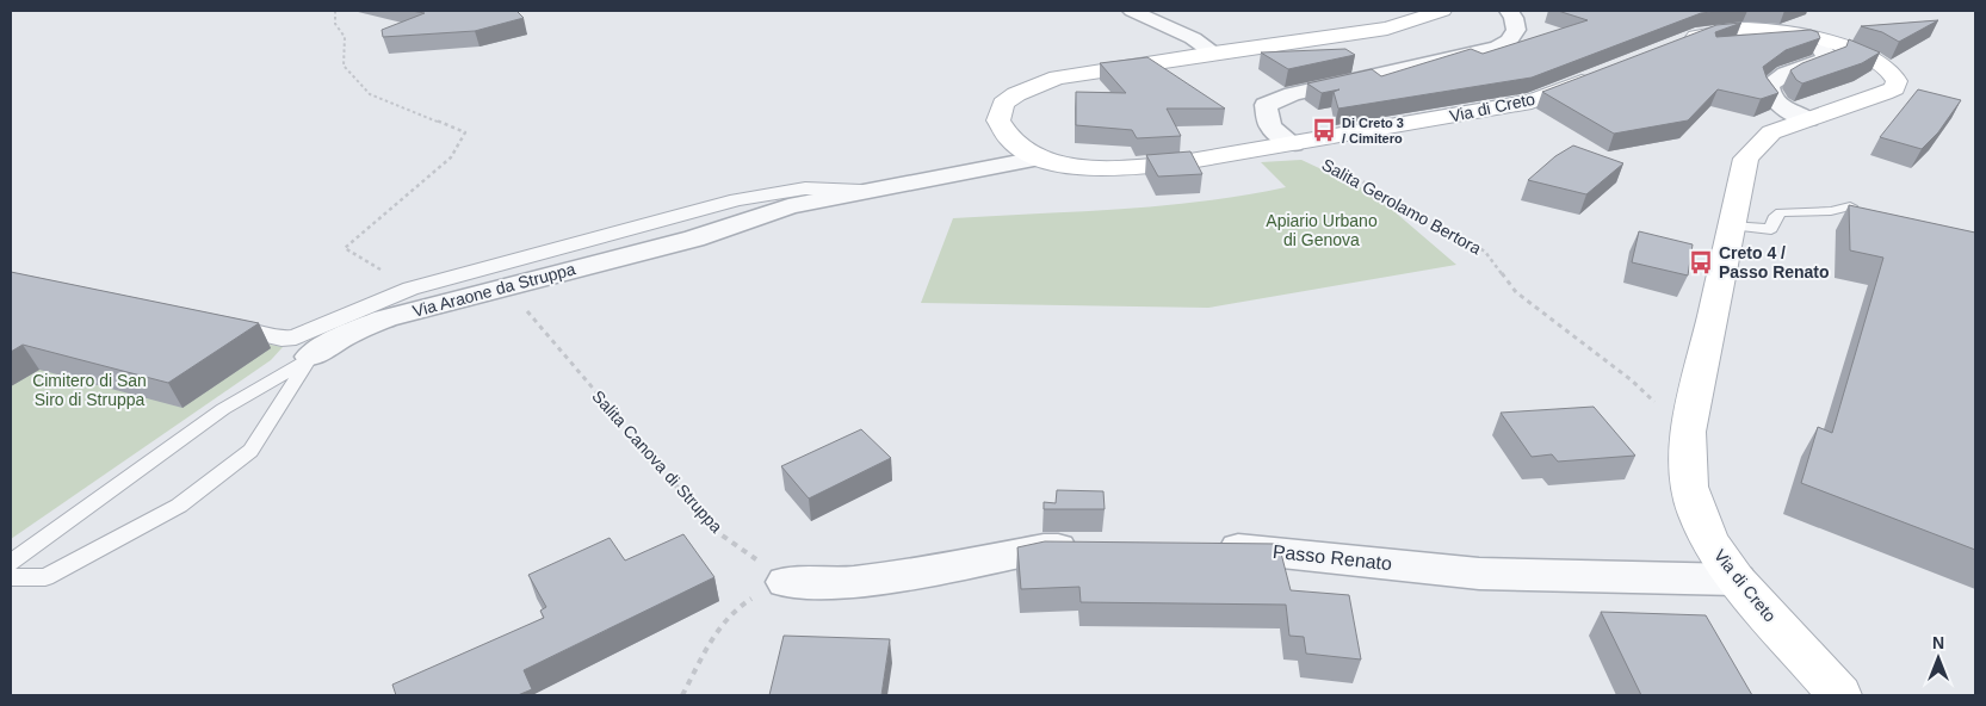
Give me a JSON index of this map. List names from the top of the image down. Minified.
{"streets":{"main road":["Via di Creto"],"street":["Via Araone da Struppa","Passo Renato"],"path":["Salita Gerolamo Bertora","Salita Canova di Struppa"]},"crossings":[["Via di Creto","Salita Gerolamo Bertora"],["Via di Creto","Via Araone da Struppa"],["Via di Creto","Passo Renato"],["Via Araone da Struppa","Salita Canova di Struppa"]],"parks":["Apiario Urbano di Genova","Cimitero di San Siro di Struppa"],"places":{"bus stop":["Di Creto 3 / Cimitero","Creto 4 / Passo Renato"]},"north":"top"}
